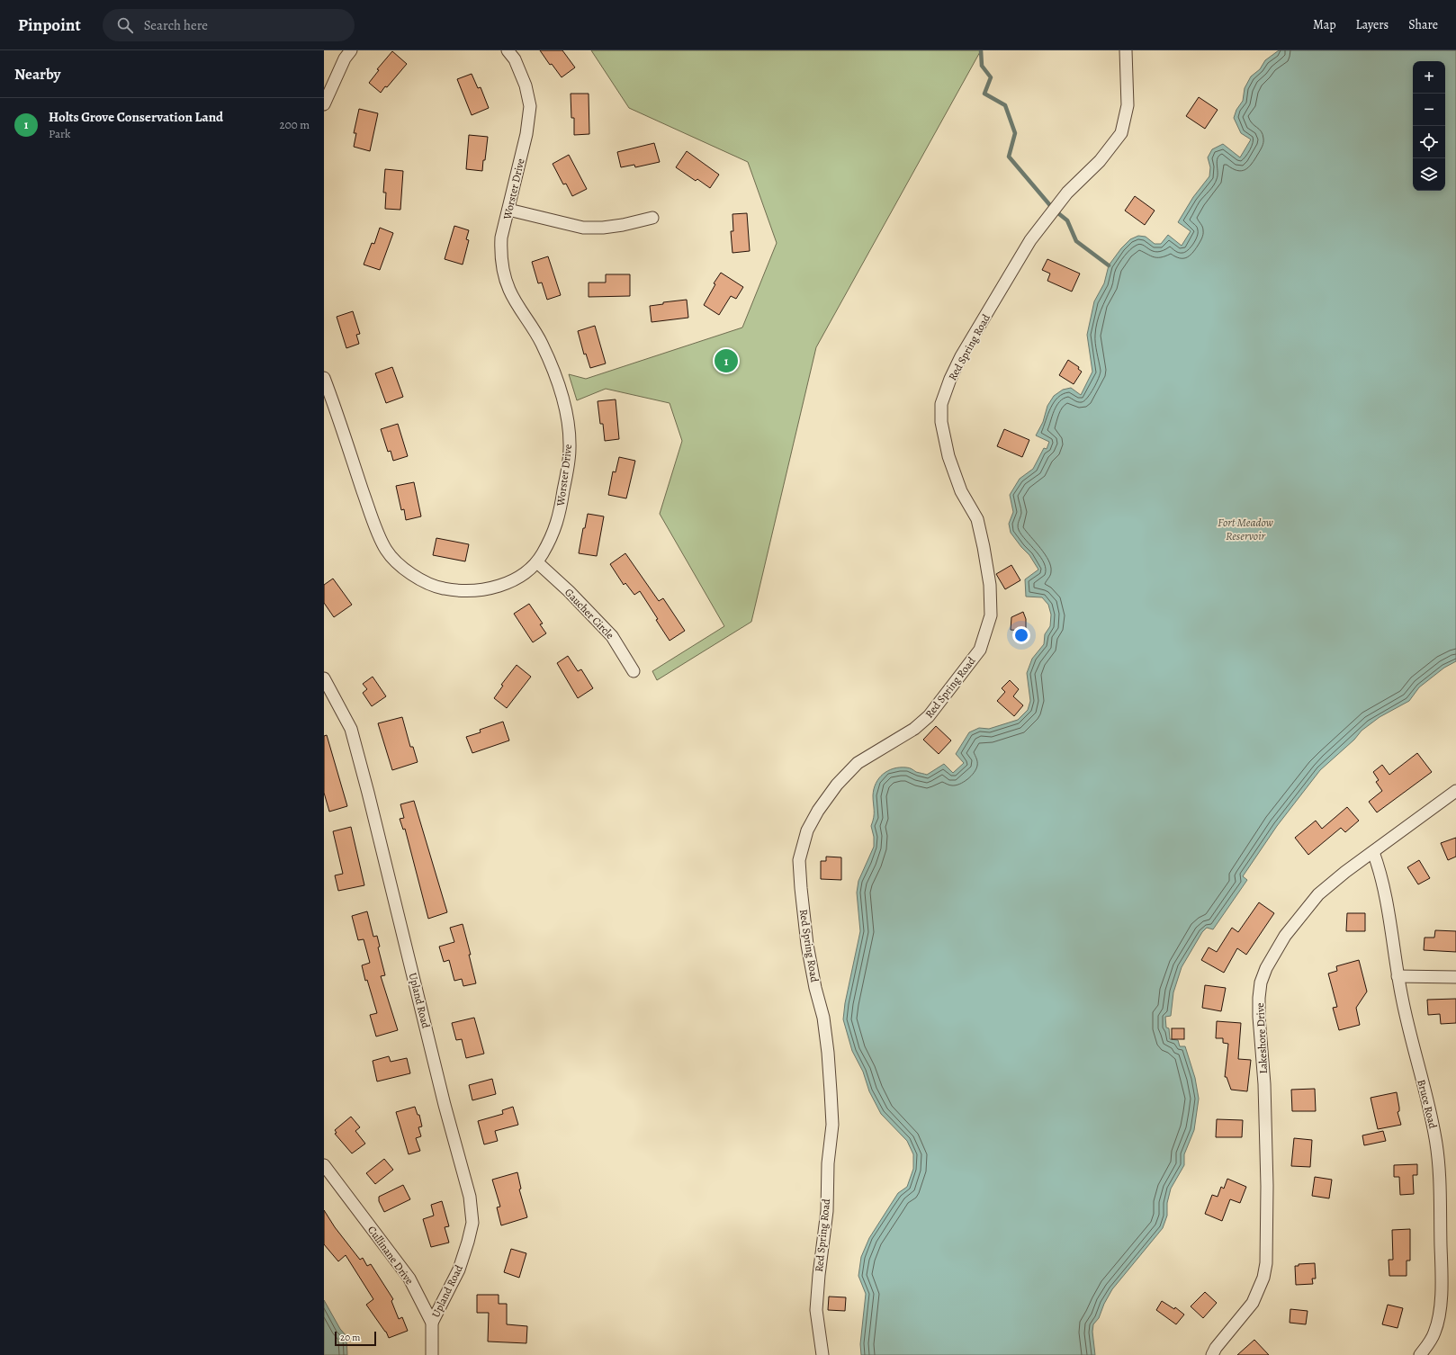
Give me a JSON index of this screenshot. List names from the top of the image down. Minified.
{"streets":{"street":["Worster Drive","Red Spring Road","Gaucher Circle","Upland Road","Lakeshore Drive","Bruce Road","Cullinane Drive"]},"crossings":[["Worster Drive","Gaucher Circle"],["Upland Road","Cullinane Drive"],["Lakeshore Drive","Bruce Road"]],"water":["Fort Meadow Reservoir"],"scale_bar":"20 m","page":{"header":"Pinpoint","search":"Search here","nav":["Map","Layers","Share"],"heading":"Nearby","map_buttons":["+","−"],"list":[{"mark":"1","name":"Holts Grove Conservation Land","note":"Park","value":"200 m"}],"pins":"1","scale":"20 m"}}
